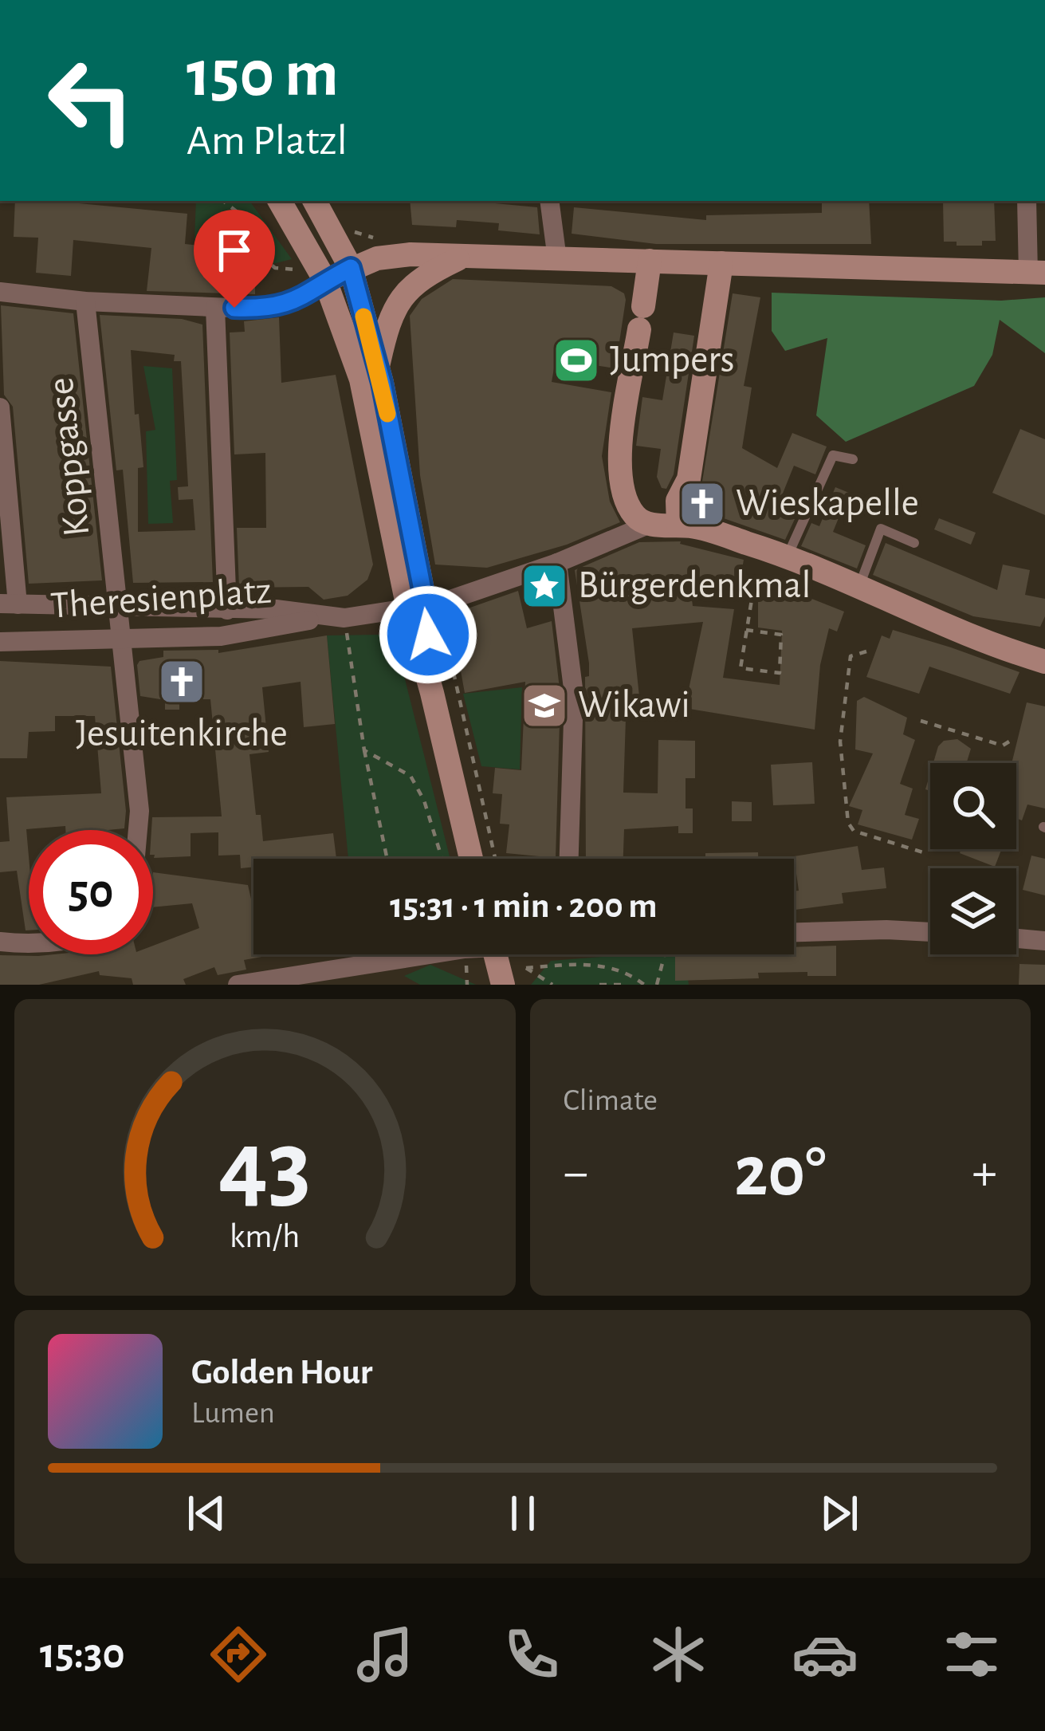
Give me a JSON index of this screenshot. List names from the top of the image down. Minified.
{"streets":{"street":["Koppgasse","Theresienplatz"]},"crossings":[["Koppgasse","Theresienplatz"]],"places":{"sports":["Jumpers"],"church":["Wieskapelle","Jesuitenkirche"],"place":["Bürgerdenkmal"],"school or university":["Wikawi"]},"page":{"turn":["150 m","Am Platzl"],"limit":"50","trip":"15:31 · 1 min · 200 m","tile":"Climate","heat":["−","20°","+"],"song":["Golden Hour","Lumen"],"tabs":"15:30","gauge":["43","km/h"]}}
